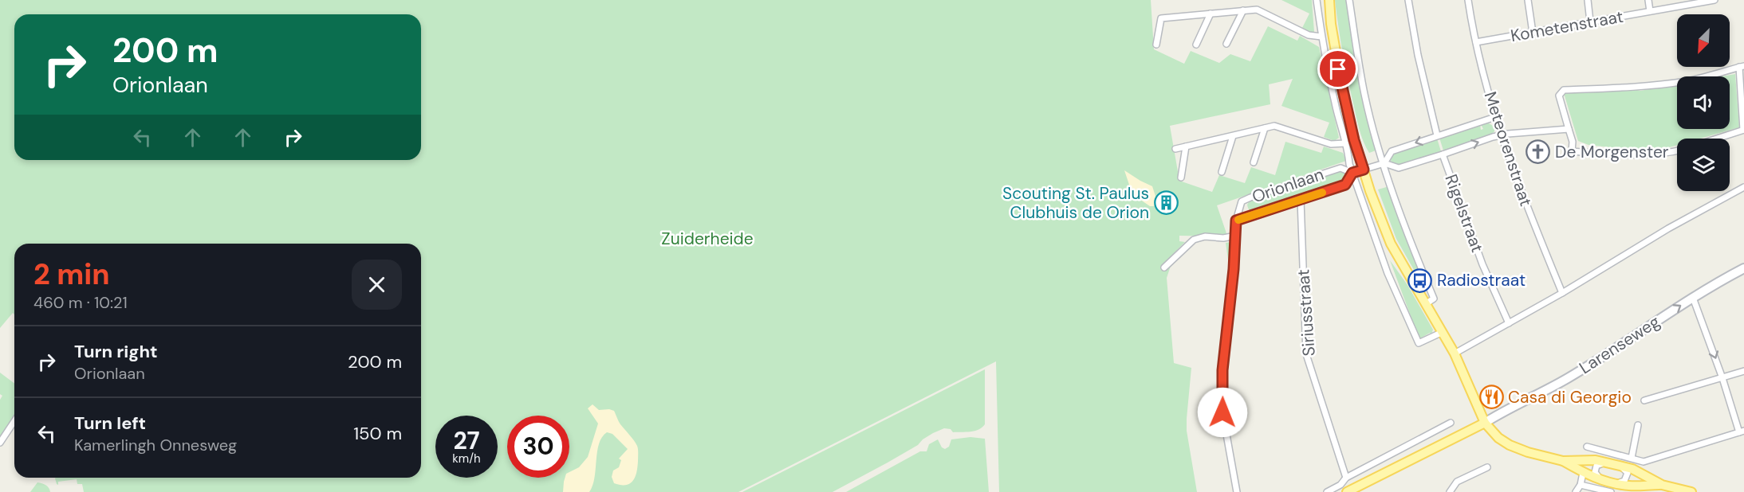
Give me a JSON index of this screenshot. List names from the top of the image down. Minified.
{"streets":{"street":["Kometenstraat","Meteorenstraat","Orionlaan","Rigelstraat","Siriusstraat","Larenseweg"]},"crossings":[["Kometenstraat","Meteorenstraat"],["Meteorenstraat","Orionlaan"],["Orionlaan","Rigelstraat"],["Orionlaan","Siriusstraat"]],"parks":["Zuiderheide"],"places":{"church":["De Morgenster"],"building":["Scouting St. Paulus Clubhuis de Orion"],"bus stop":["Radiostraat"],"restaurant":["Casa di Georgio"]},"north":"bottom left","page":{"turn":["200 m","Orionlaan"],"heading":["2 min","460 m · 10:21"],"list":[{"name":"Turn right","note":"Orionlaan","value":"200 m"},{"name":"Turn left","note":"Kamerlingh Onnesweg","value":"150 m"}],"speed":"27 km/h","limit":"30"}}
